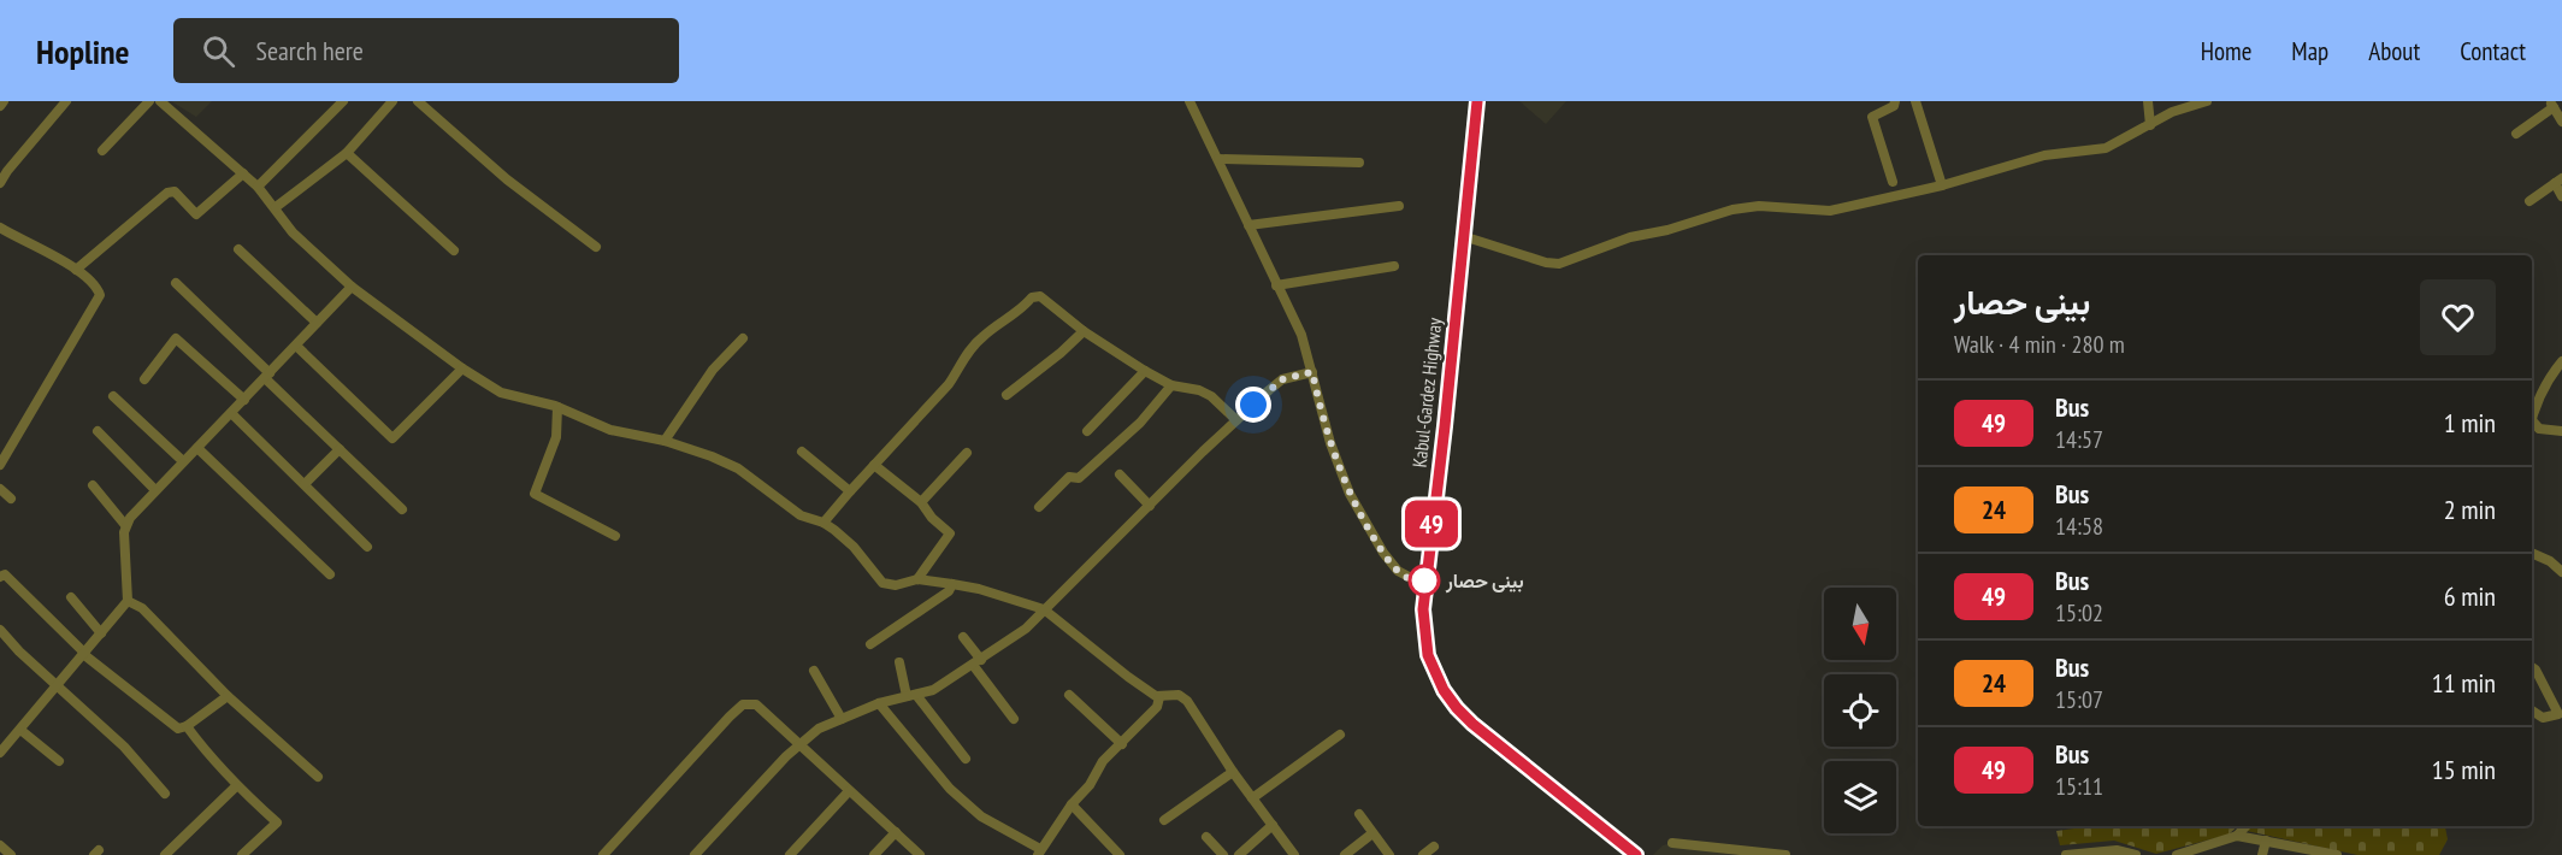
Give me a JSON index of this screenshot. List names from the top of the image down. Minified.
{"streets":{"highway":["Kabul-Gardez Highway"]},"places":["بینی حصار"],"lines":["bus line 49"],"north":"bottom","page":{"header":"Hopline","search":"Search here","nav":["Home","Map","About","Contact"],"on_map":"49","heading":["بینی حصار","Walk · 4 min · 280 m"],"list":[{"mark":"49","name":"Bus","note":"14:57","value":"1 min"},{"mark":"24","name":"Bus","note":"14:58","value":"2 min"},{"mark":"49","name":"Bus","note":"15:02","value":"6 min"},{"mark":"24","name":"Bus","note":"15:07","value":"11 min"},{"mark":"49","name":"Bus","note":"15:11","value":"15 min"}]}}
